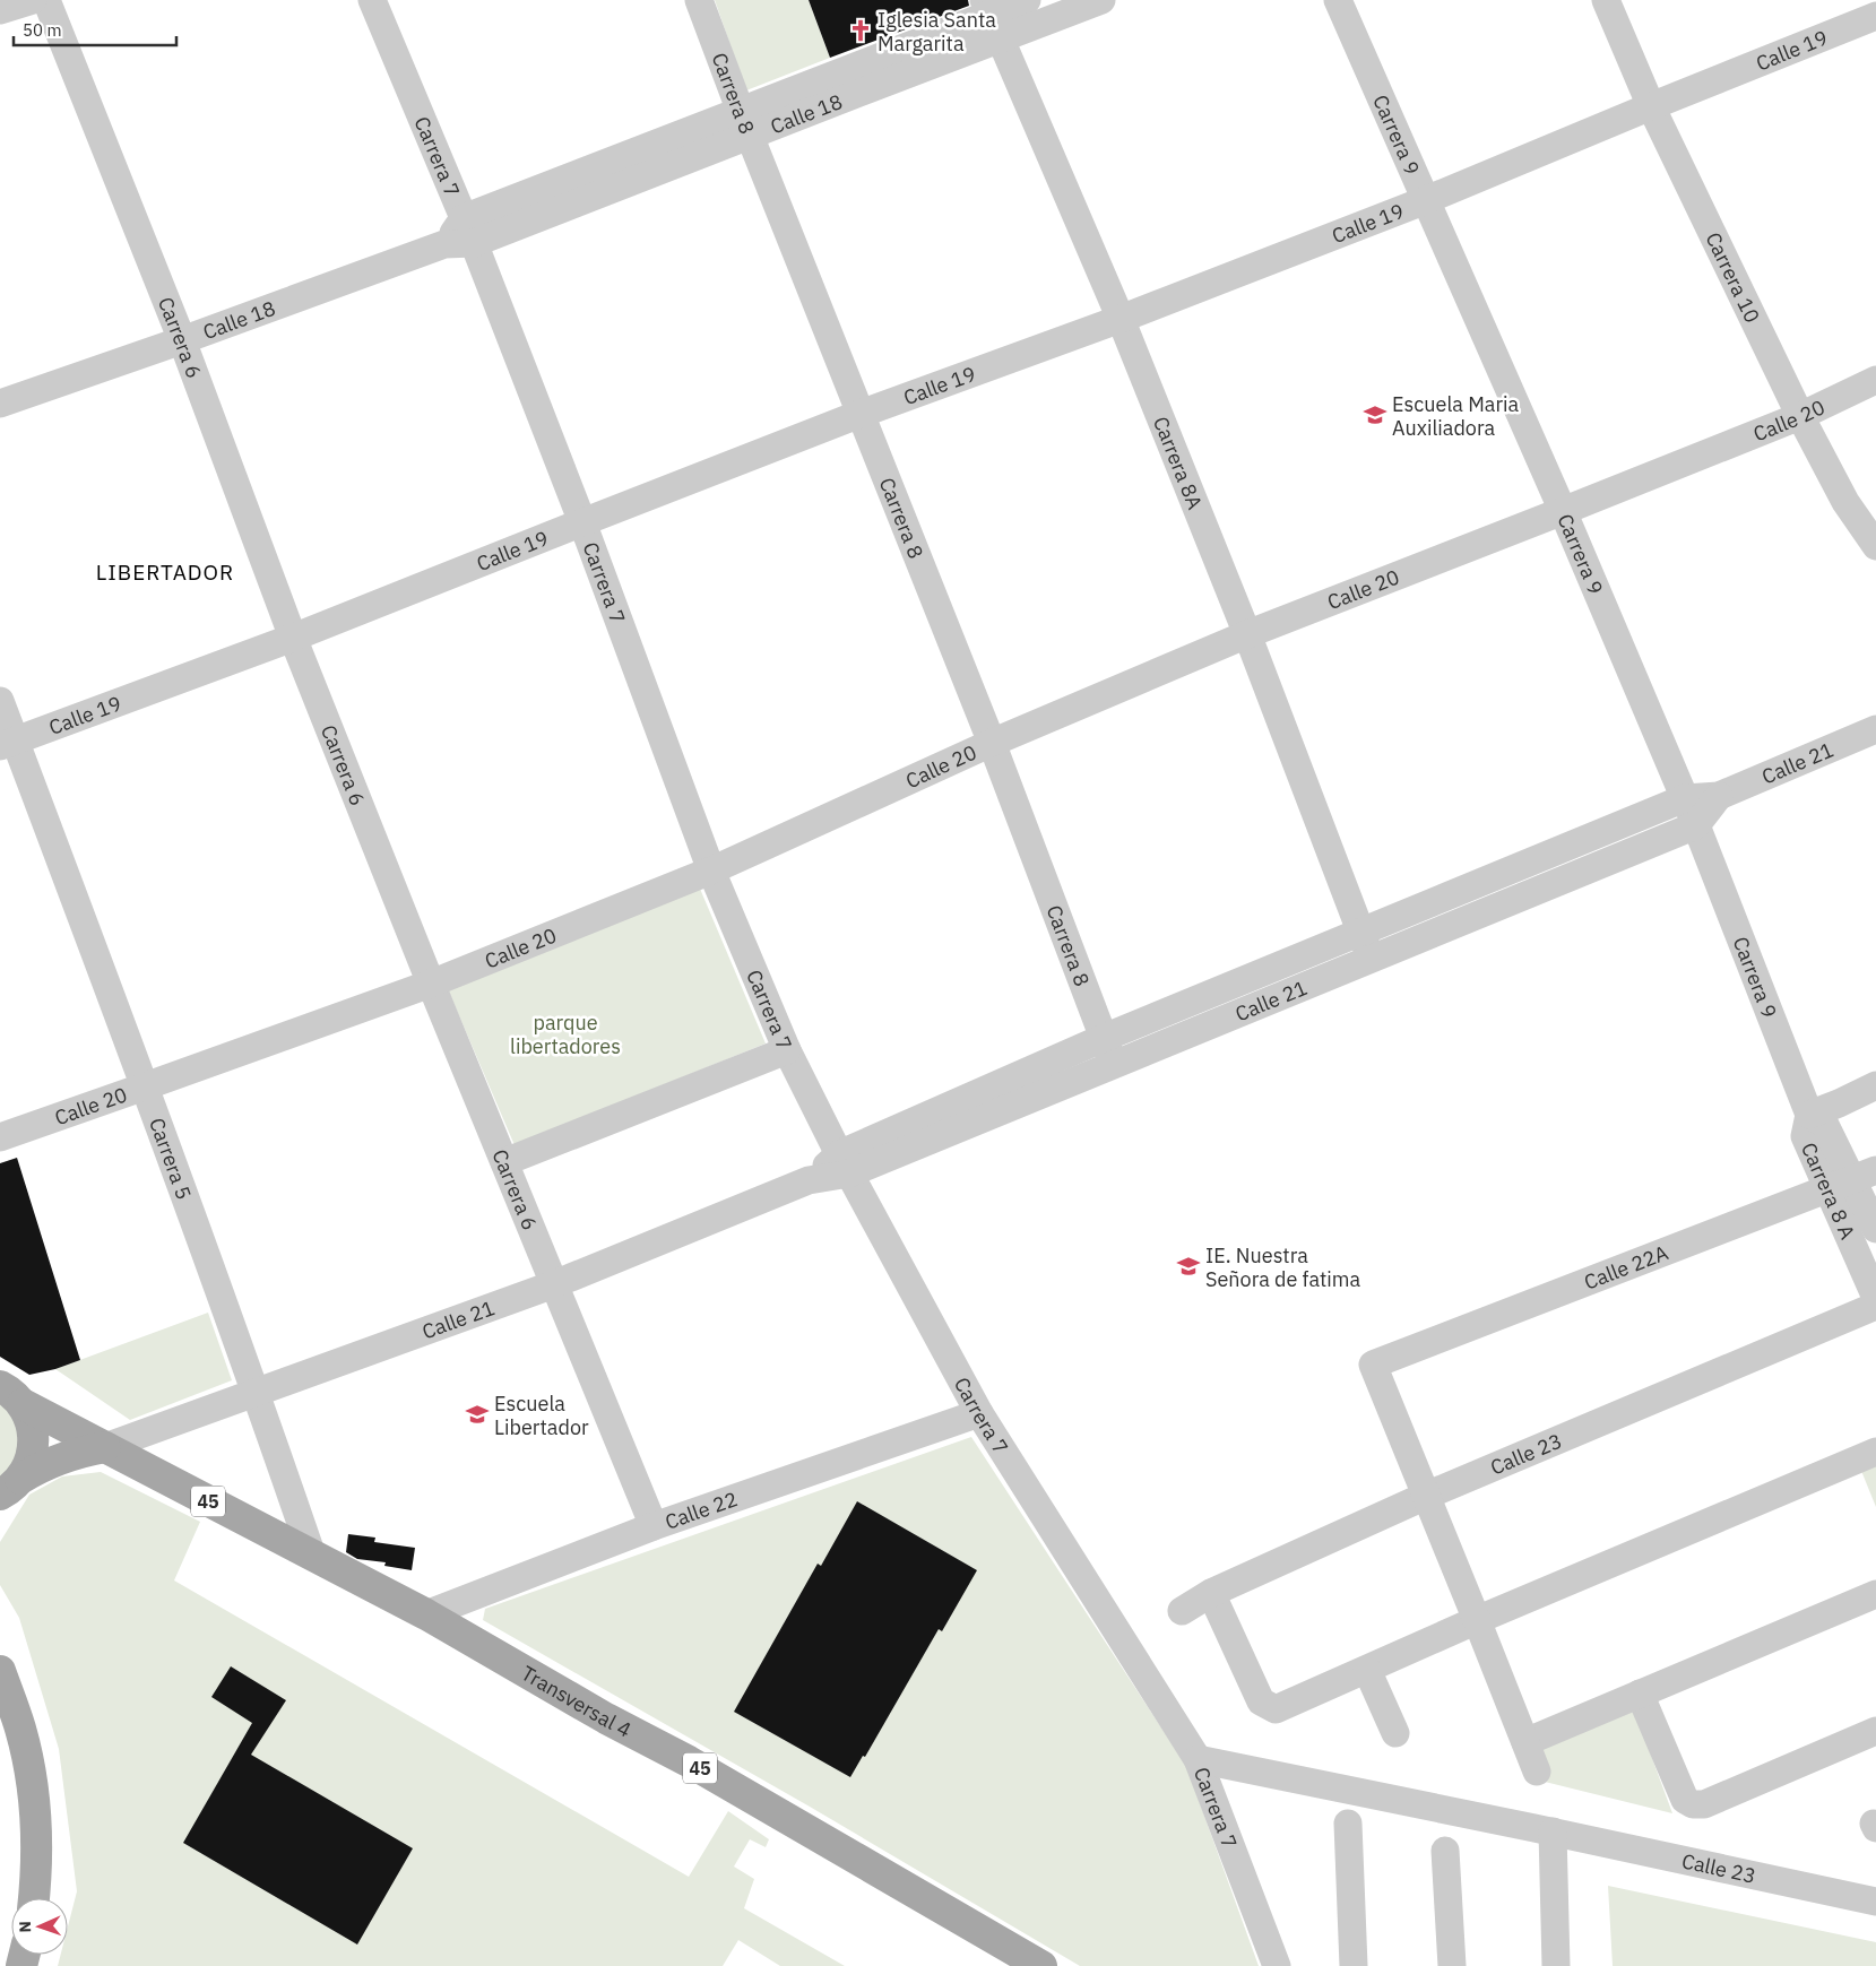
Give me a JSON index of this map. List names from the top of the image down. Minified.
{"streets":{"main road":["45","Transversal 4"],"street":["Calle 19","Carrera 8","Calle 18","Carrera 9","Carrera 7","Carrera 10","Carrera 6","Calle 20","Carrera 8A","Calle 21","Carrera 5","Carrera 8 A","Calle 22A","Calle 23","Calle 22"]},"crossings":[["Calle 19","Carrera 8"],["Calle 19","Carrera 9"],["Calle 19","Carrera 7"],["Calle 19","Carrera 10"],["Calle 19","Carrera 6"],["Calle 19","Carrera 8A"],["Calle 19","Carrera 5"],["Carrera 8","Calle 18"],["Carrera 8","Calle 20"],["Carrera 8","Calle 21"],["Calle 18","Carrera 7"],["Calle 18","Carrera 6"],["Calle 18","Carrera 8A"],["Carrera 9","Calle 20"],["Carrera 9","Calle 21"],["Carrera 9","Carrera 8 A"],["Carrera 7","Calle 20"],["Carrera 7","Calle 21"],["Carrera 7","Calle 23"],["Carrera 7","Calle 22"],["Carrera 10","Calle 20"],["Carrera 6","Calle 20"],["Carrera 6","Calle 21"],["Carrera 6","Calle 22"],["Calle 20","Carrera 8A"],["Calle 20","Carrera 5"],["Carrera 8A","Calle 21"],["Calle 21","Carrera 5"],["Calle 21","45"],["Calle 21","Transversal 4"],["Carrera 5","Transversal 4"],["Carrera 8 A","Calle 22A"],["Calle 22A","Calle 23"],["45","Transversal 4"],["Calle 22","Transversal 4"]],"districts":["LIBERTADOR"],"parks":["parque libertadores"],"places":{"church":["Iglesia Santa Margarita"],"school or university":["Escuela Maria Auxiliadora","IE. Nuestra Señora de fatima","Escuela Libertador"]},"scale_bar":"50 m","north":"left"}
